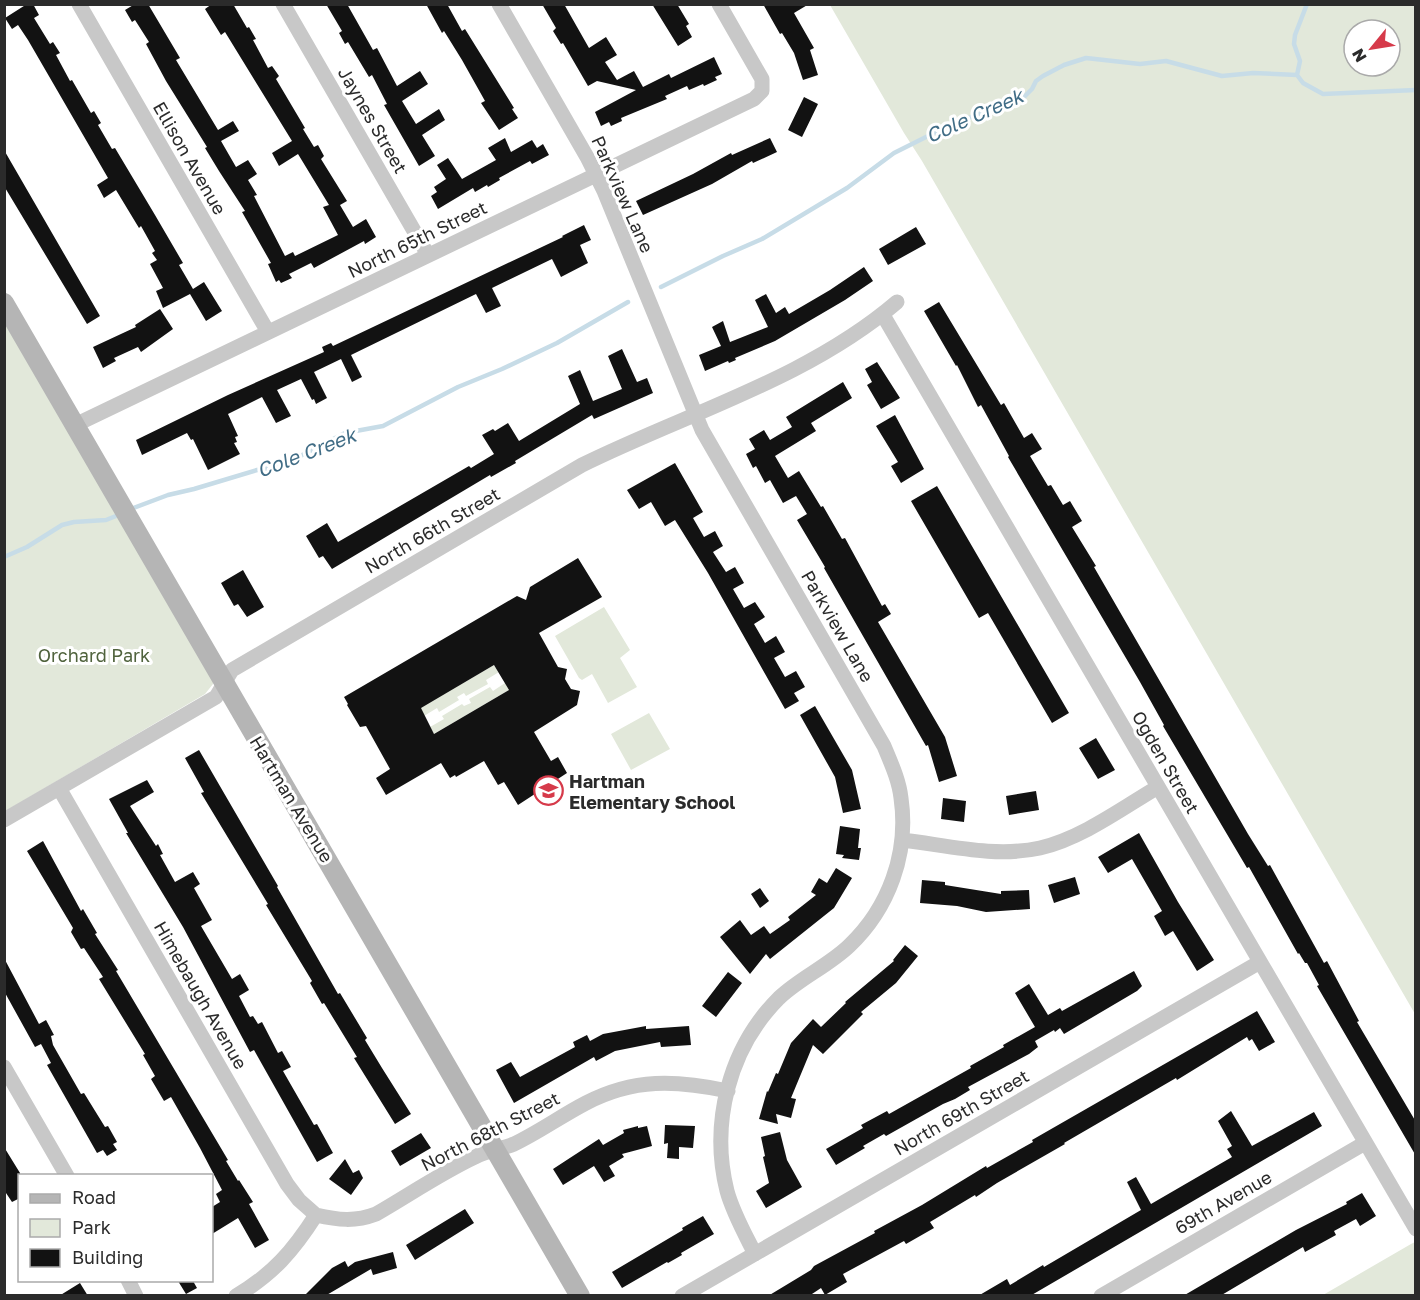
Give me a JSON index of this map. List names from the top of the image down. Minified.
{"streets":{"main road":["Hartman Avenue"],"street":["Jaynes Street","Ellison Avenue","Parkview Lane","North 65th Street","North 66th Street","Ogden Street","Himebaugh Avenue","North 69th Street","North 68th Street","69th Avenue"]},"crossings":[["Jaynes Street","North 65th Street"],["Ellison Avenue","North 65th Street"],["Parkview Lane","North 65th Street"],["Parkview Lane","North 66th Street"],["Parkview Lane","North 69th Street"],["Parkview Lane","North 68th Street"],["North 65th Street","Hartman Avenue"],["North 66th Street","Ogden Street"],["North 66th Street","Hartman Avenue"],["North 66th Street","Himebaugh Avenue"],["Ogden Street","North 69th Street"],["Ogden Street","69th Avenue"],["Hartman Avenue","North 68th Street"],["Himebaugh Avenue","North 68th Street"]],"water":["Cole Creek"],"parks":["Orchard Park"],"places":{"school or university":["Hartman Elementary School"]},"legend":["Road","Park","Building"],"north":"bottom left"}
